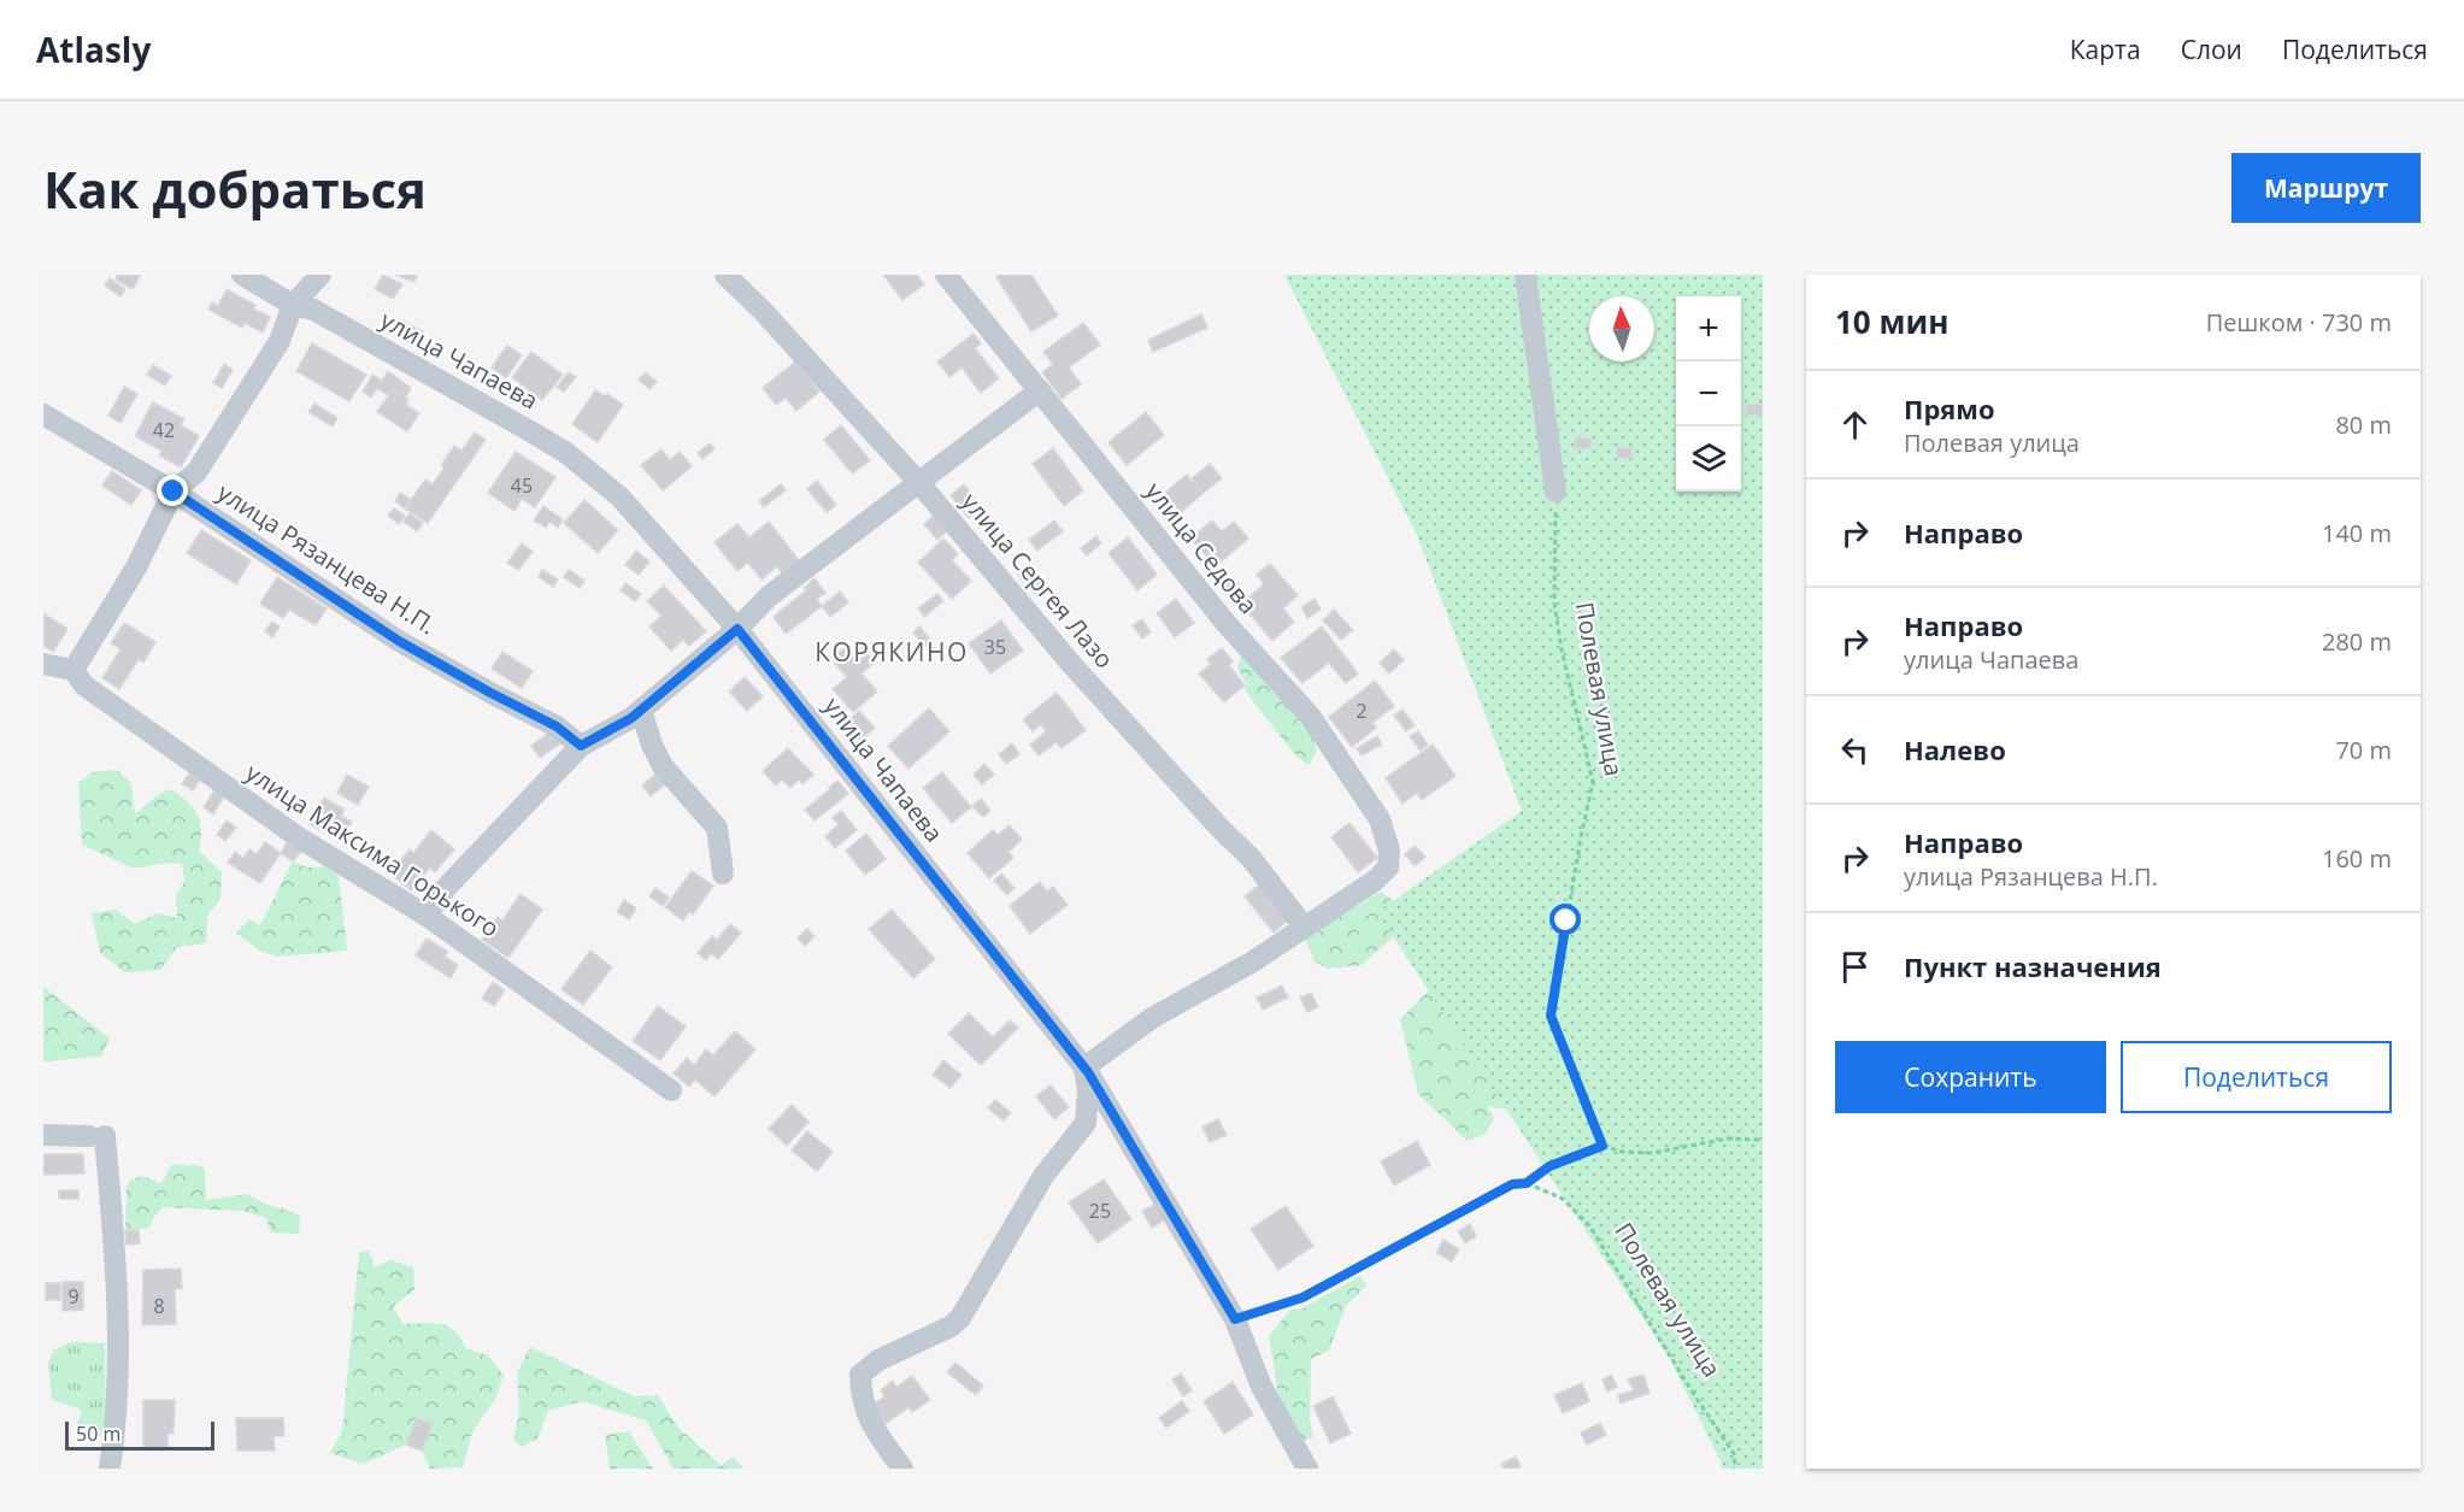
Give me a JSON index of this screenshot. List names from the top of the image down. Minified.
{"streets":{"street":["улица Чапаева","улица Седова","улица Рязанцева Н.П.","улица Сергея Лазо","улица Максима Горького"],"path":["Полевая улица"]},"crossings":[["улица Седова","улица Сергея Лазо"]],"districts":["КОРЯКИНО"],"house_numbers":["42","45","35","2","25","9","8"],"scale_bar":"50 m","north":"top","page":{"header":"Atlasly","nav":["Карта","Слои","Поделиться"],"buttons":["Маршрут",["Сохранить","Поделиться"]],"title":"Как добраться","heading":["10 мин","Пешком · 730 m"],"map_buttons":["+","−"],"list":[["Прямо","Полевая улица","80 m"],["Направо","140 m"],["Направо","улица Чапаева","280 m"],["Налево","70 m"],["Направо","улица Рязанцева Н.П.","160 m"],"Пункт назначения"],"scale":"50 m"}}
